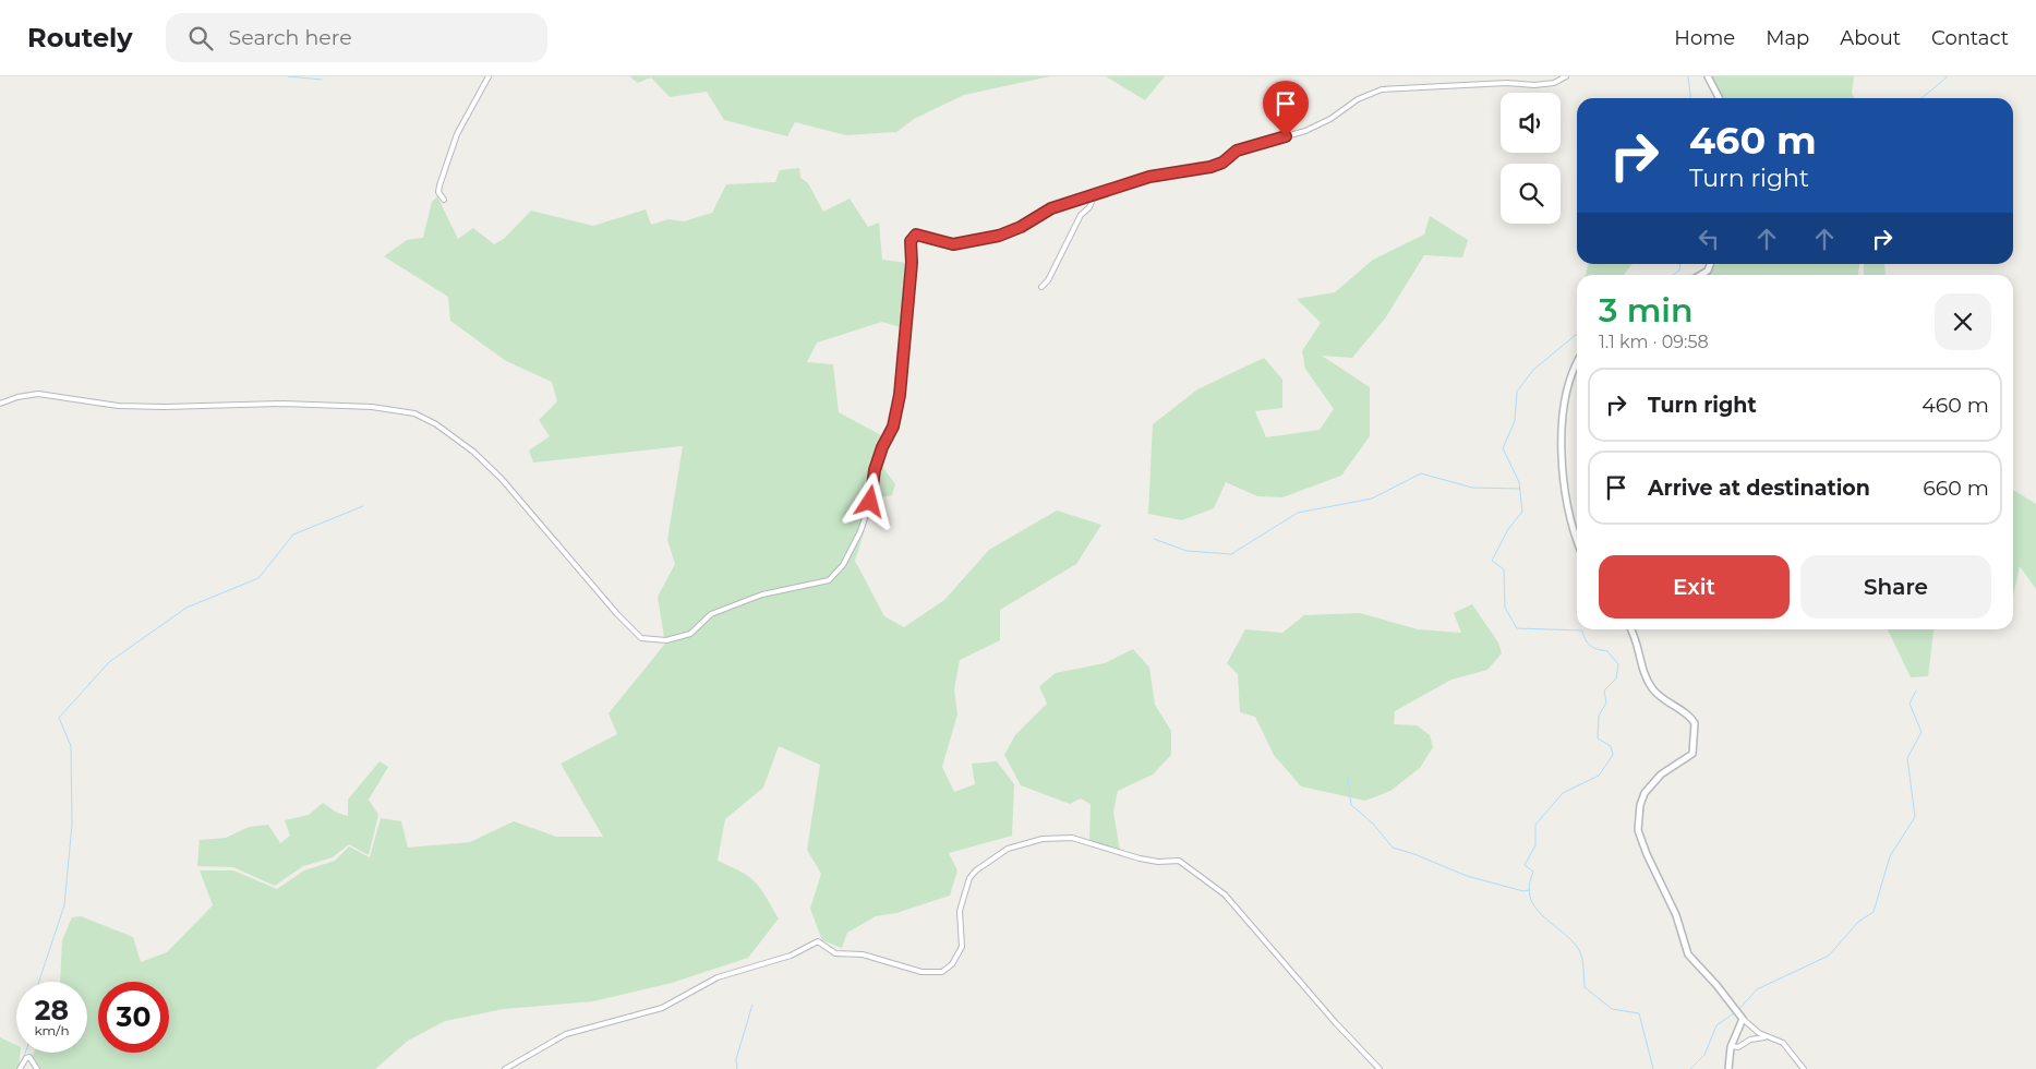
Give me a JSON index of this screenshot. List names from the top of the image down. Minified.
{"page":{"header":"Routely","search":"Search here","nav":["Home","Map","About","Contact"],"turn":["460 m","Turn right"],"heading":["3 min","1.1 km · 09:58"],"list":[{"name":"Turn right","value":"460 m"},{"name":"Arrive at destination","value":"660 m"}],"buttons":["Exit","Share"],"speed":"28 km/h","limit":"30"}}
